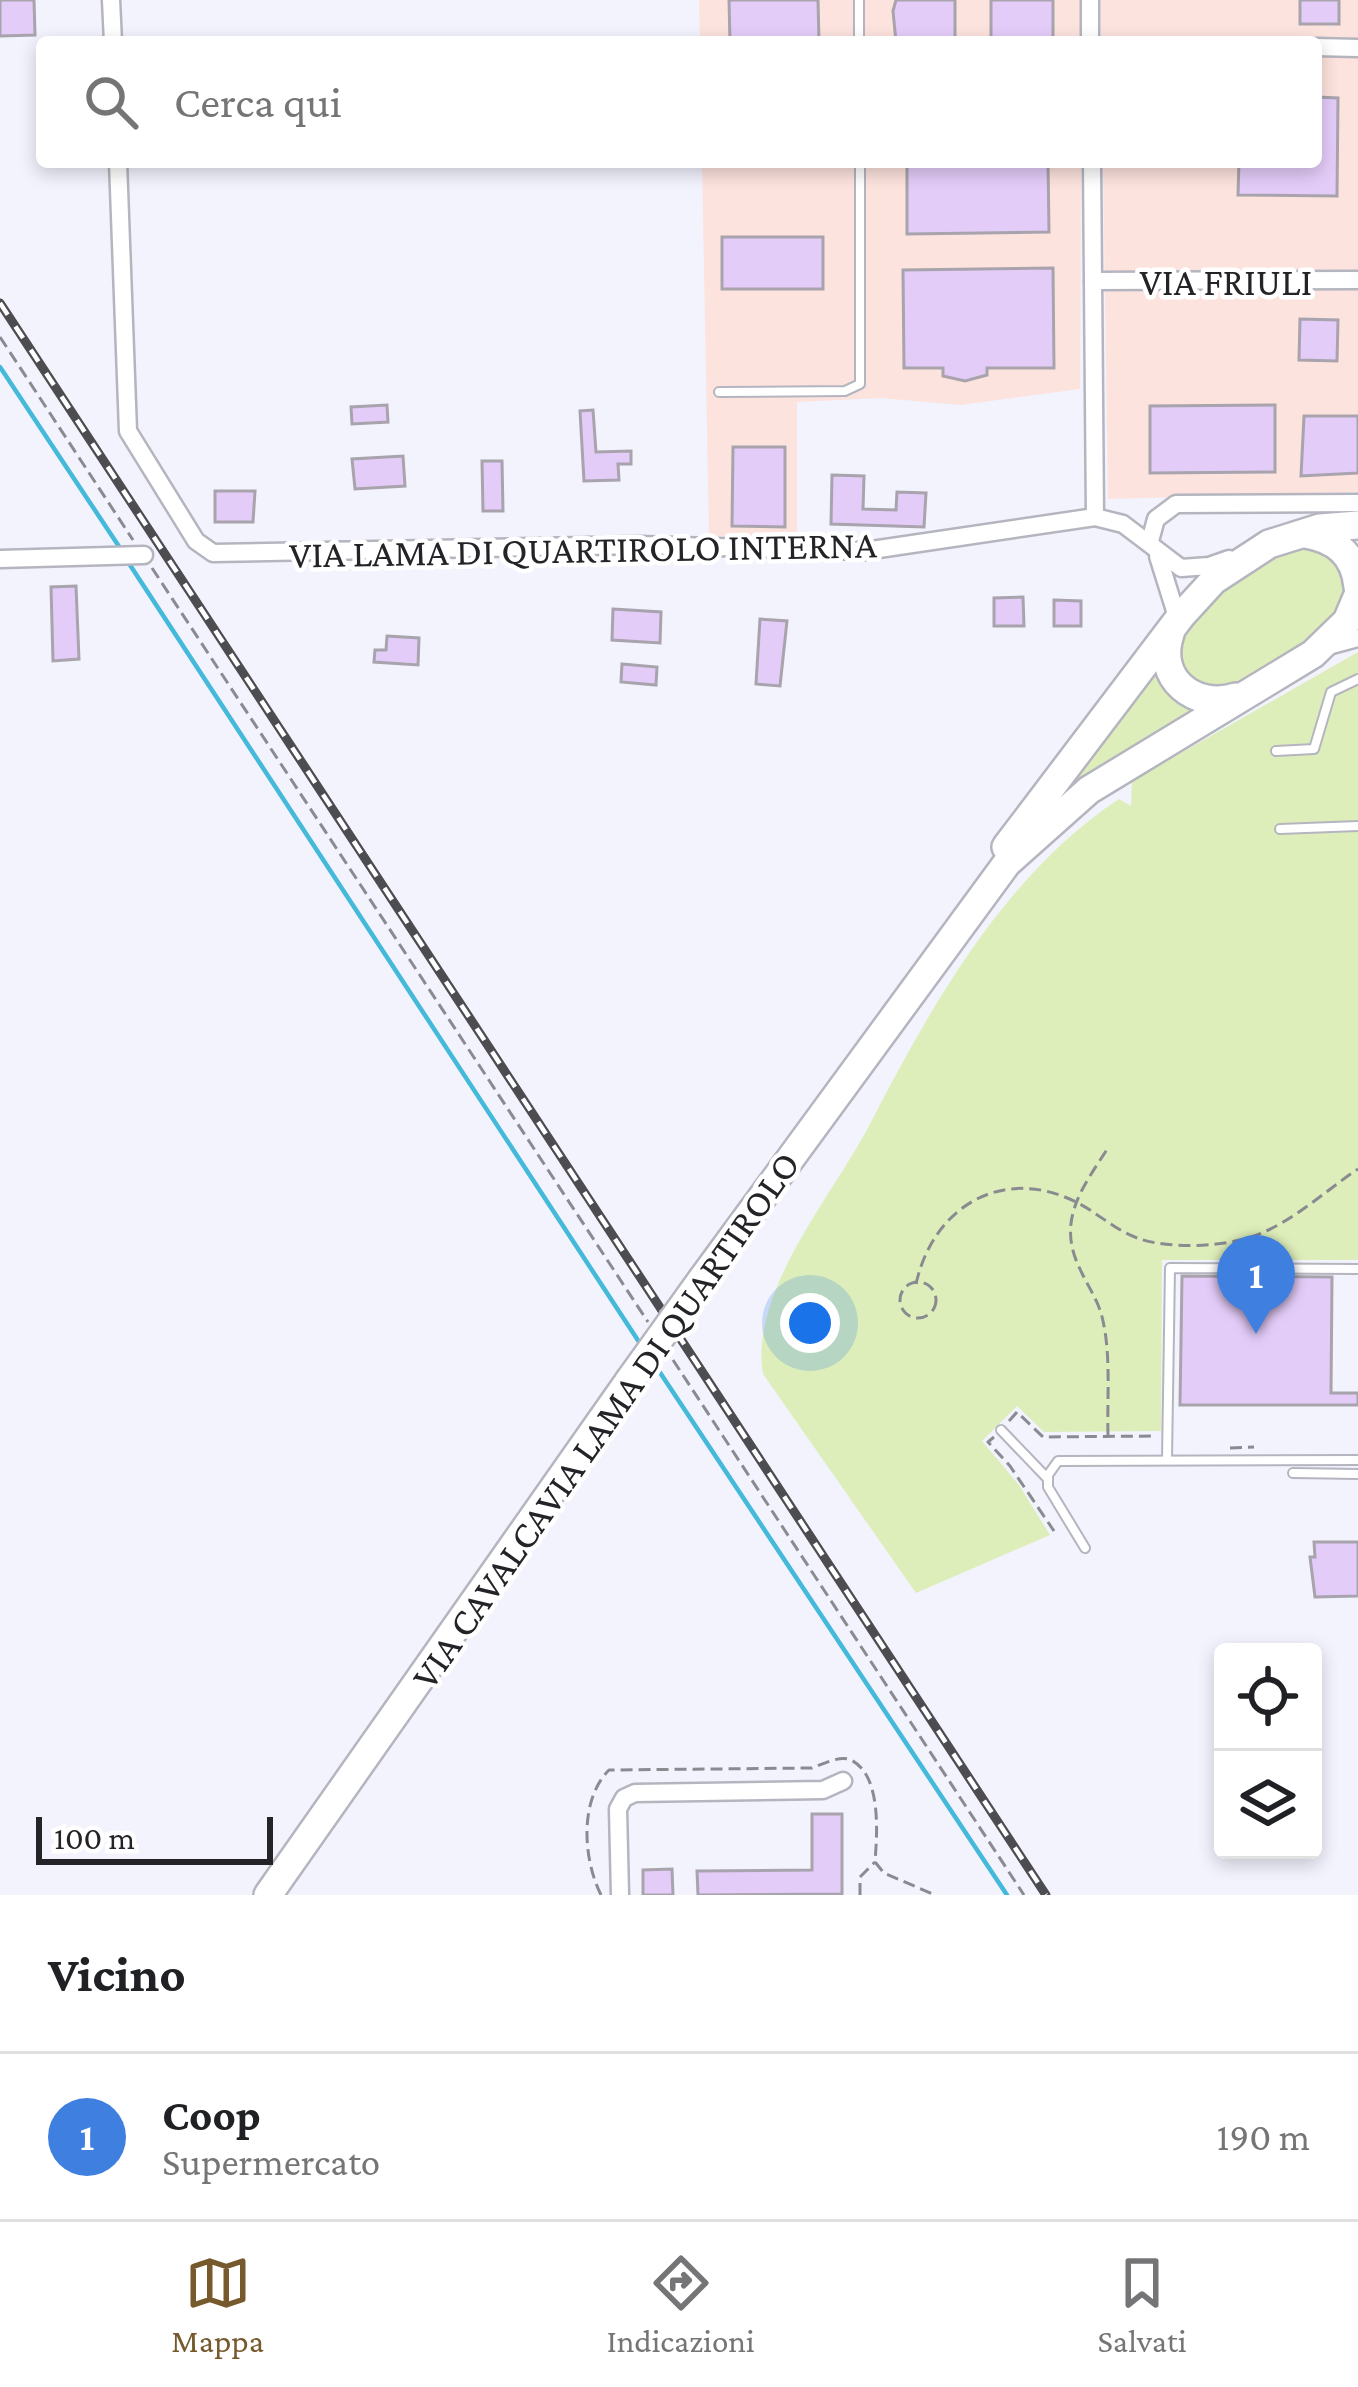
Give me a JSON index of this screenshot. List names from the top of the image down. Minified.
{"streets":{"main road":["VIA CAVALCAVIA LAMA DI QUARTIROLO"],"street":["VIA FRIULI","VIA LAMA DI QUARTIROLO INTERNA"]},"scale_bar":"100 m","page":{"search":"Cerca qui","pins":"1","scale":"100 m","heading":"Vicino","list":[{"mark":"1","name":"Coop","note":"Supermercato","value":"190 m"}],"nav":["Mappa","Indicazioni","Salvati"]}}
